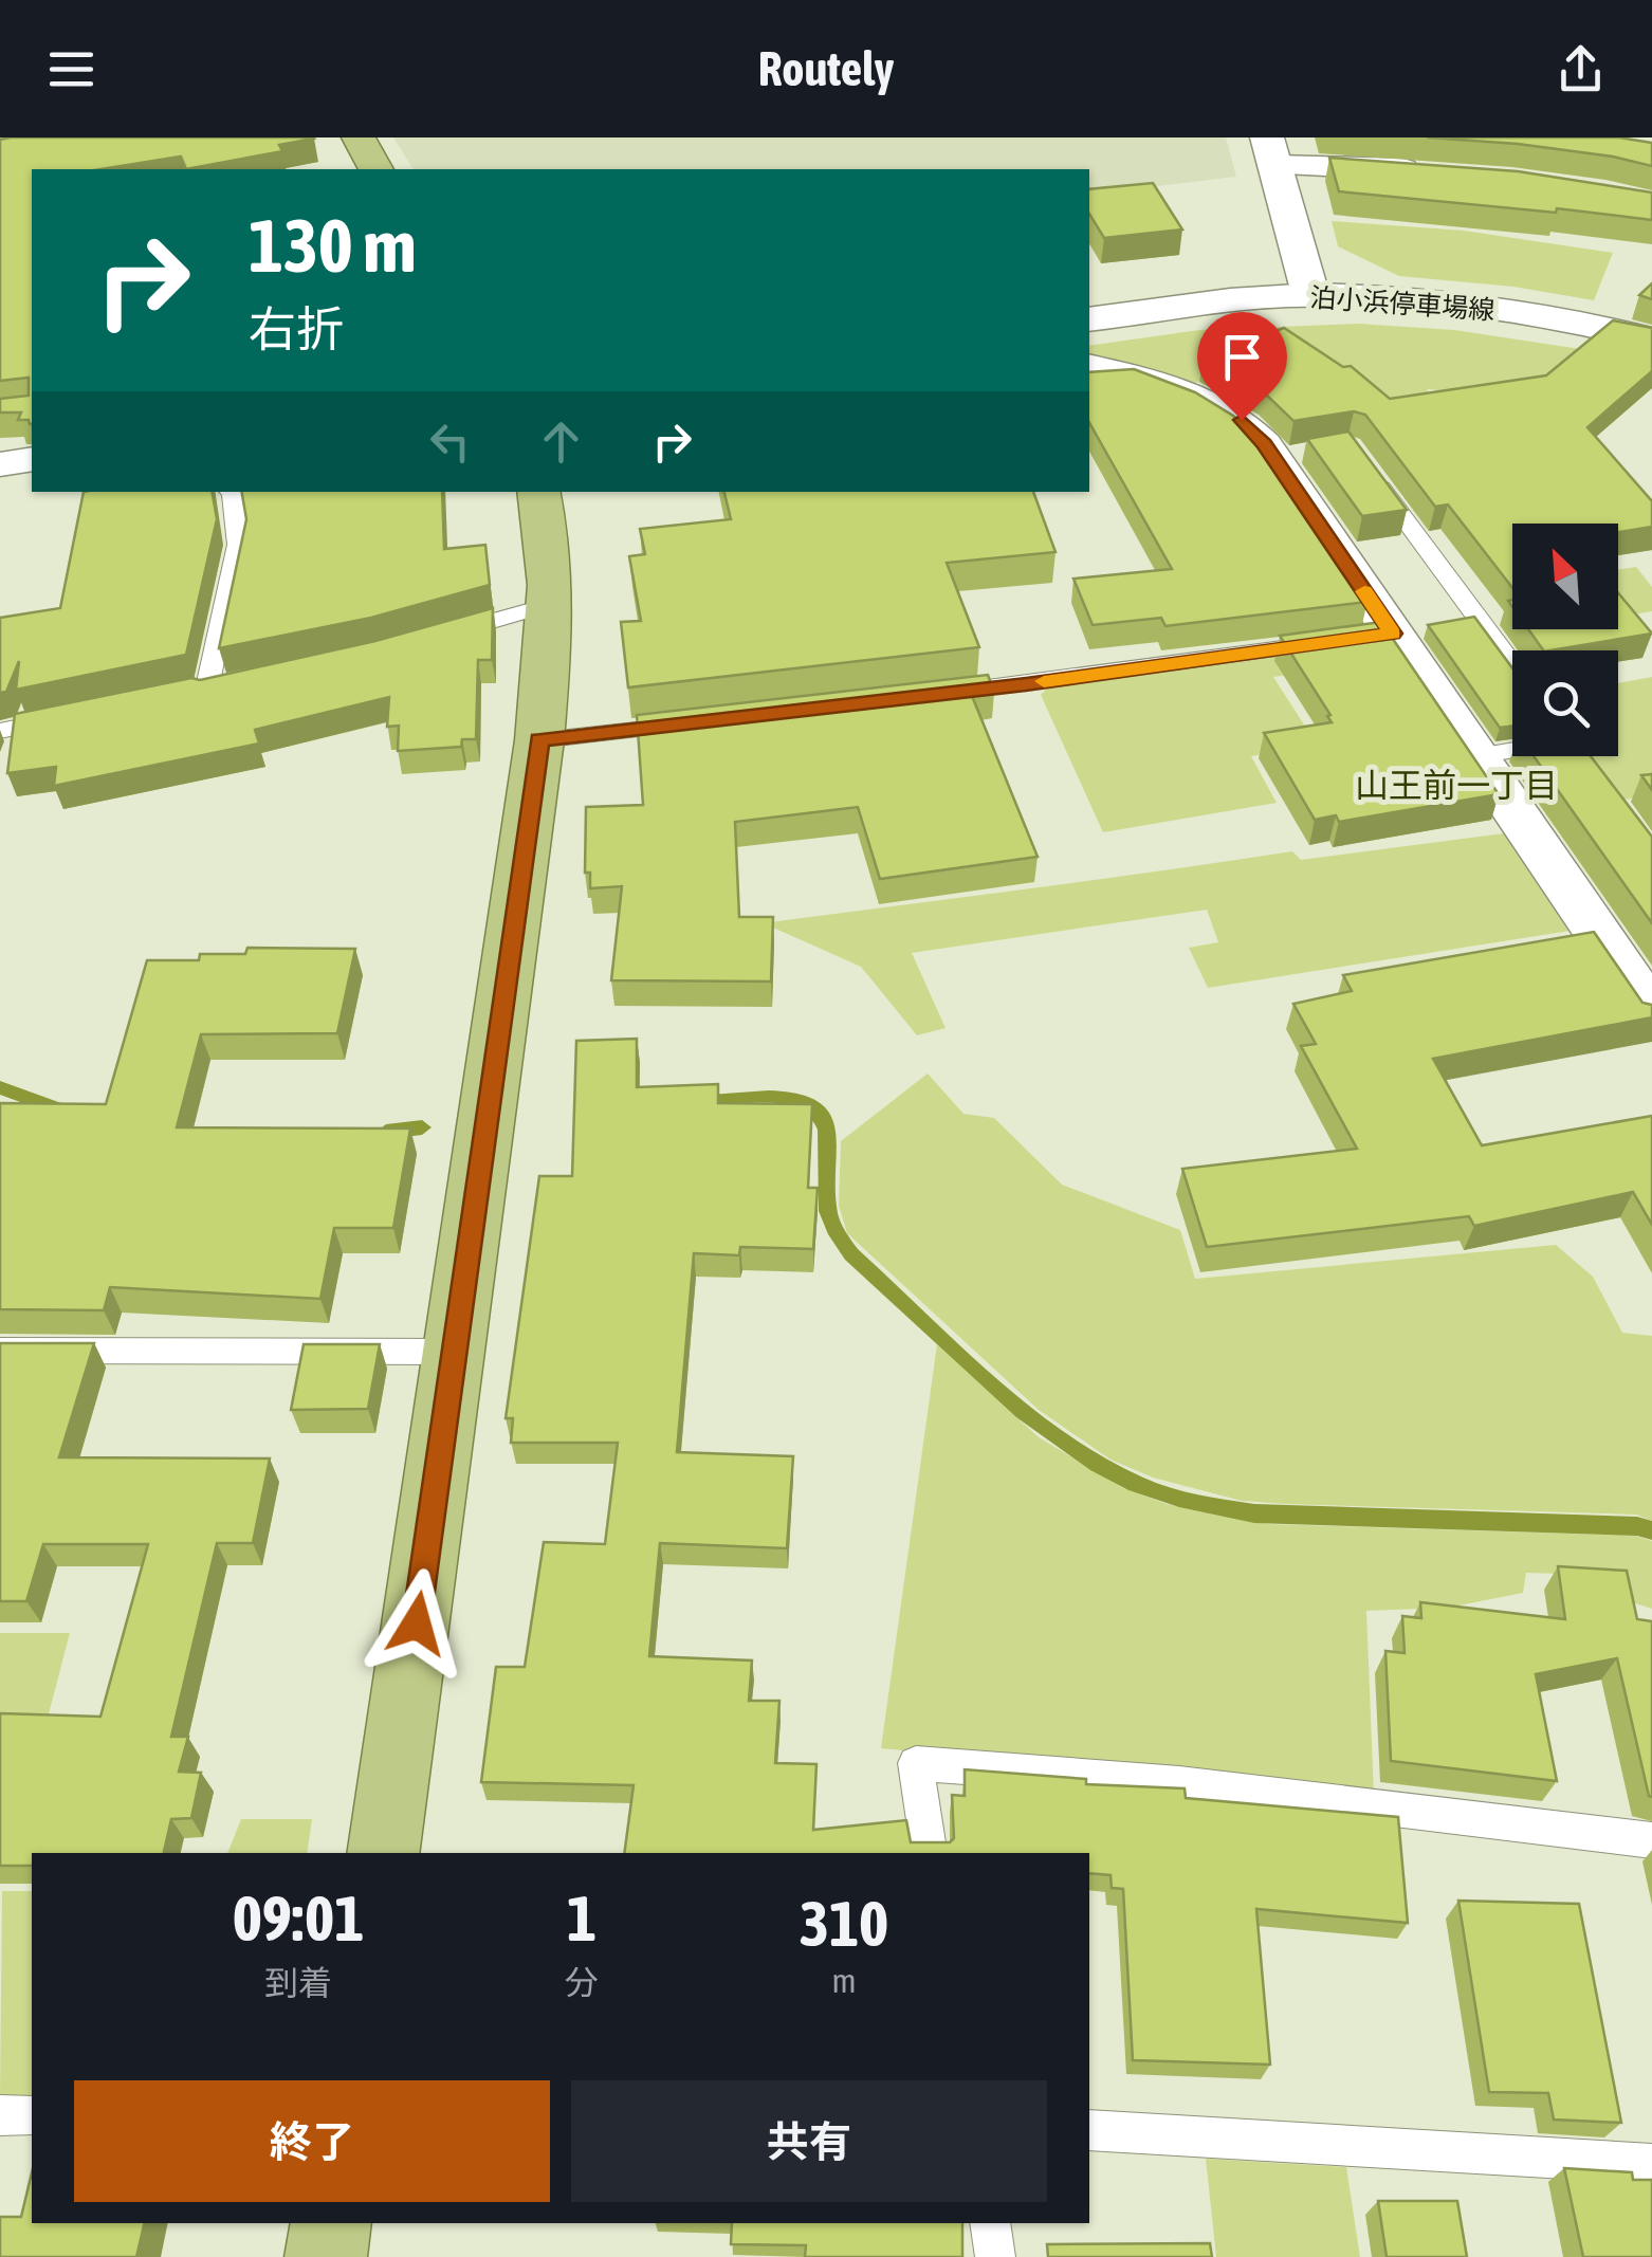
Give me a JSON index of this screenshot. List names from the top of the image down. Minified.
{"streets":{"main road":["泊小浜停車場線"]},"districts":["山王前一丁目"],"north":"top left","page":{"header":"Routely","turn":["130 m","右折"],"eta":["09:01","到着","1","分","310","m"],"buttons":["終了","共有"]}}
